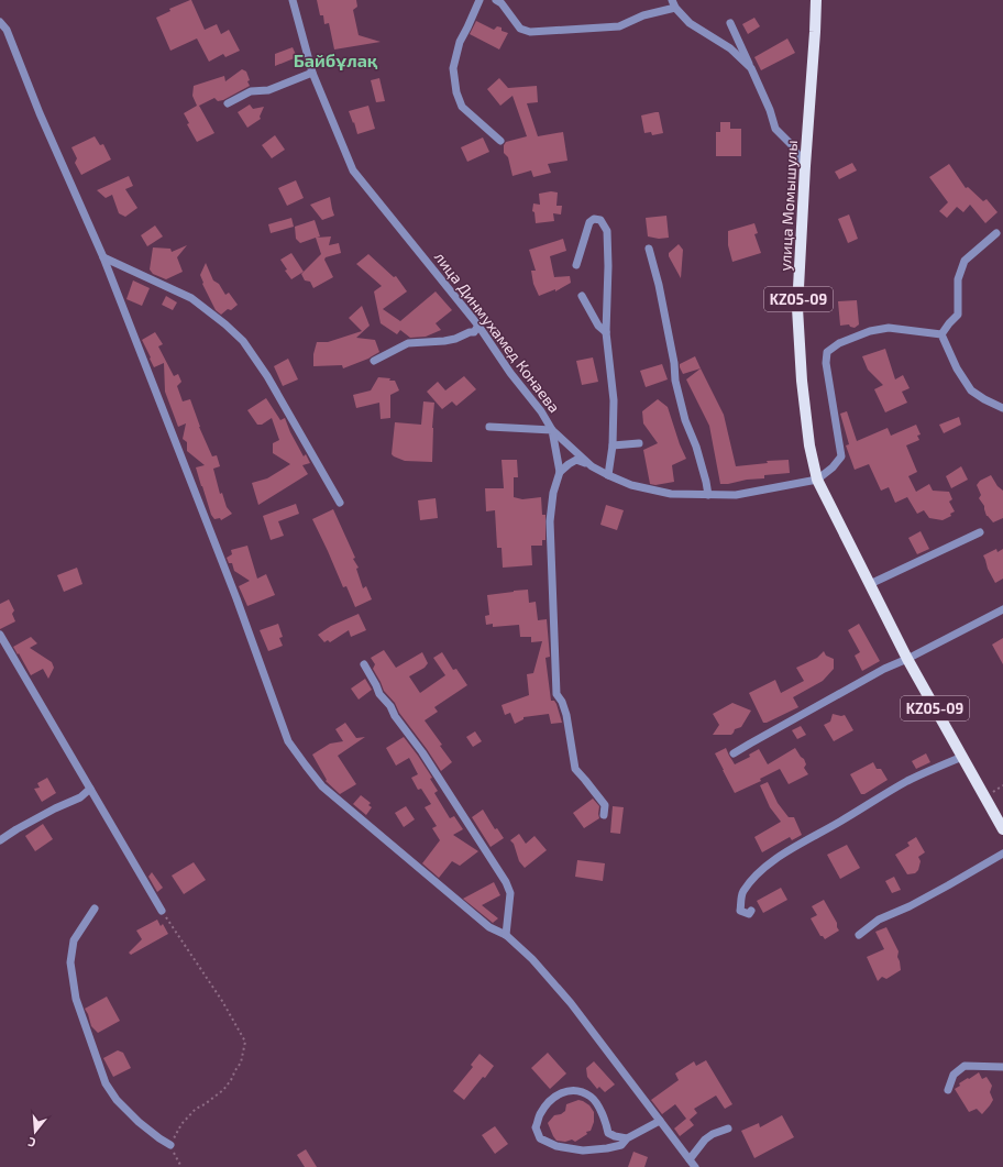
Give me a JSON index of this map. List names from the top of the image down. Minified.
{"streets":{"main road":["улица Момышулы","KZ05-09"],"street":["лица Динмухамед Конаева"]},"crossings":[["улица Момышулы","KZ05-09"],["улица Момышулы","лица Динмухамед Конаева"]],"districts":["Байбұлақ"],"north":"bottom"}
